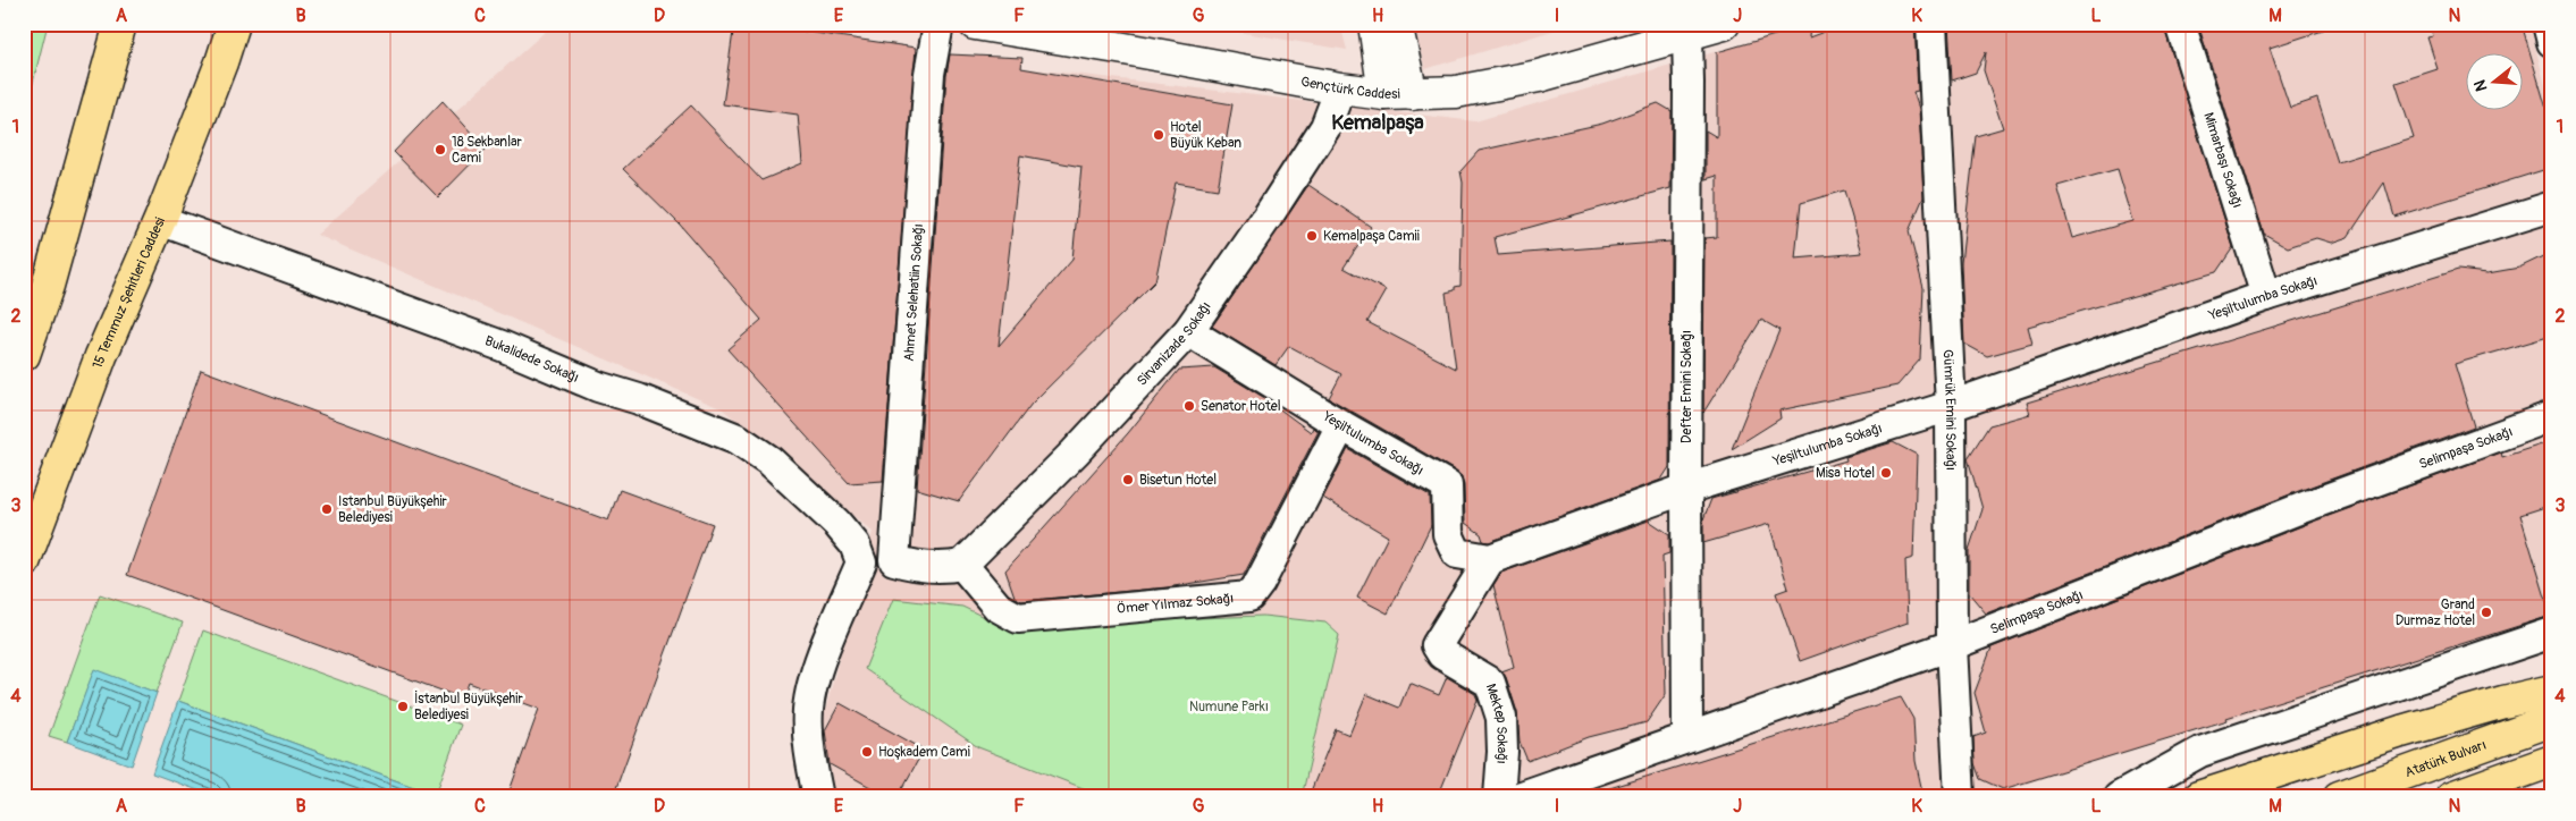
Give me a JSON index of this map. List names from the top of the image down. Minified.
{"streets":{"main road":["Gençtürk Caddesi","15 Temmuz Şehitleri Caddesi","Atatürk Bulvarı"],"street":["Mimarbaşı Sokağı","Ahmet Selehatiin Sokağı","Yeşiltulumba Sokağı","Sirvanizade Sokağı","Bukalidede Sokağı","Defter Emini Sokağı","Gümrük Emini Sokağı","Selimpaşa Sokağı","Ömer Yılmaz Sokağı","Mektep Sokağı"]},"crossings":[["Gençtürk Caddesi","Sirvanizade Sokağı"],["Gençtürk Caddesi","Defter Emini Sokağı"],["Mimarbaşı Sokağı","Yeşiltulumba Sokağı"],["Ahmet Selehatiin Sokağı","Sirvanizade Sokağı"],["Ahmet Selehatiin Sokağı","Ömer Yılmaz Sokağı"],["15 Temmuz Şehitleri Caddesi","Bukalidede Sokağı"],["Yeşiltulumba Sokağı","Sirvanizade Sokağı"],["Yeşiltulumba Sokağı","Defter Emini Sokağı"],["Yeşiltulumba Sokağı","Gümrük Emini Sokağı"],["Yeşiltulumba Sokağı","Ömer Yılmaz Sokağı"],["Yeşiltulumba Sokağı","Mektep Sokağı"],["Sirvanizade Sokağı","Ömer Yılmaz Sokağı"],["Defter Emini Sokağı","Selimpaşa Sokağı"],["Gümrük Emini Sokağı","Selimpaşa Sokağı"]],"districts":["Kemalpaşa"],"parks":["Numune Parkı"],"places":["Hotel Büyük Keban","18 Sekbanlar Cami","Kemalpaşa Camii","Senator Hotel","Misa Hotel","Bisetun Hotel","Istanbul Büyükşehir Belediyesi","Grand Durmaz Hotel","İstanbul Büyükşehir Belediyesi","Hoşkadem Cami"],"north":"left","grid":{"columns":["A","B","C","D","E","F","G","H","I","J","K","L","M","N"],"rows":["1","2","3","4"]}}
